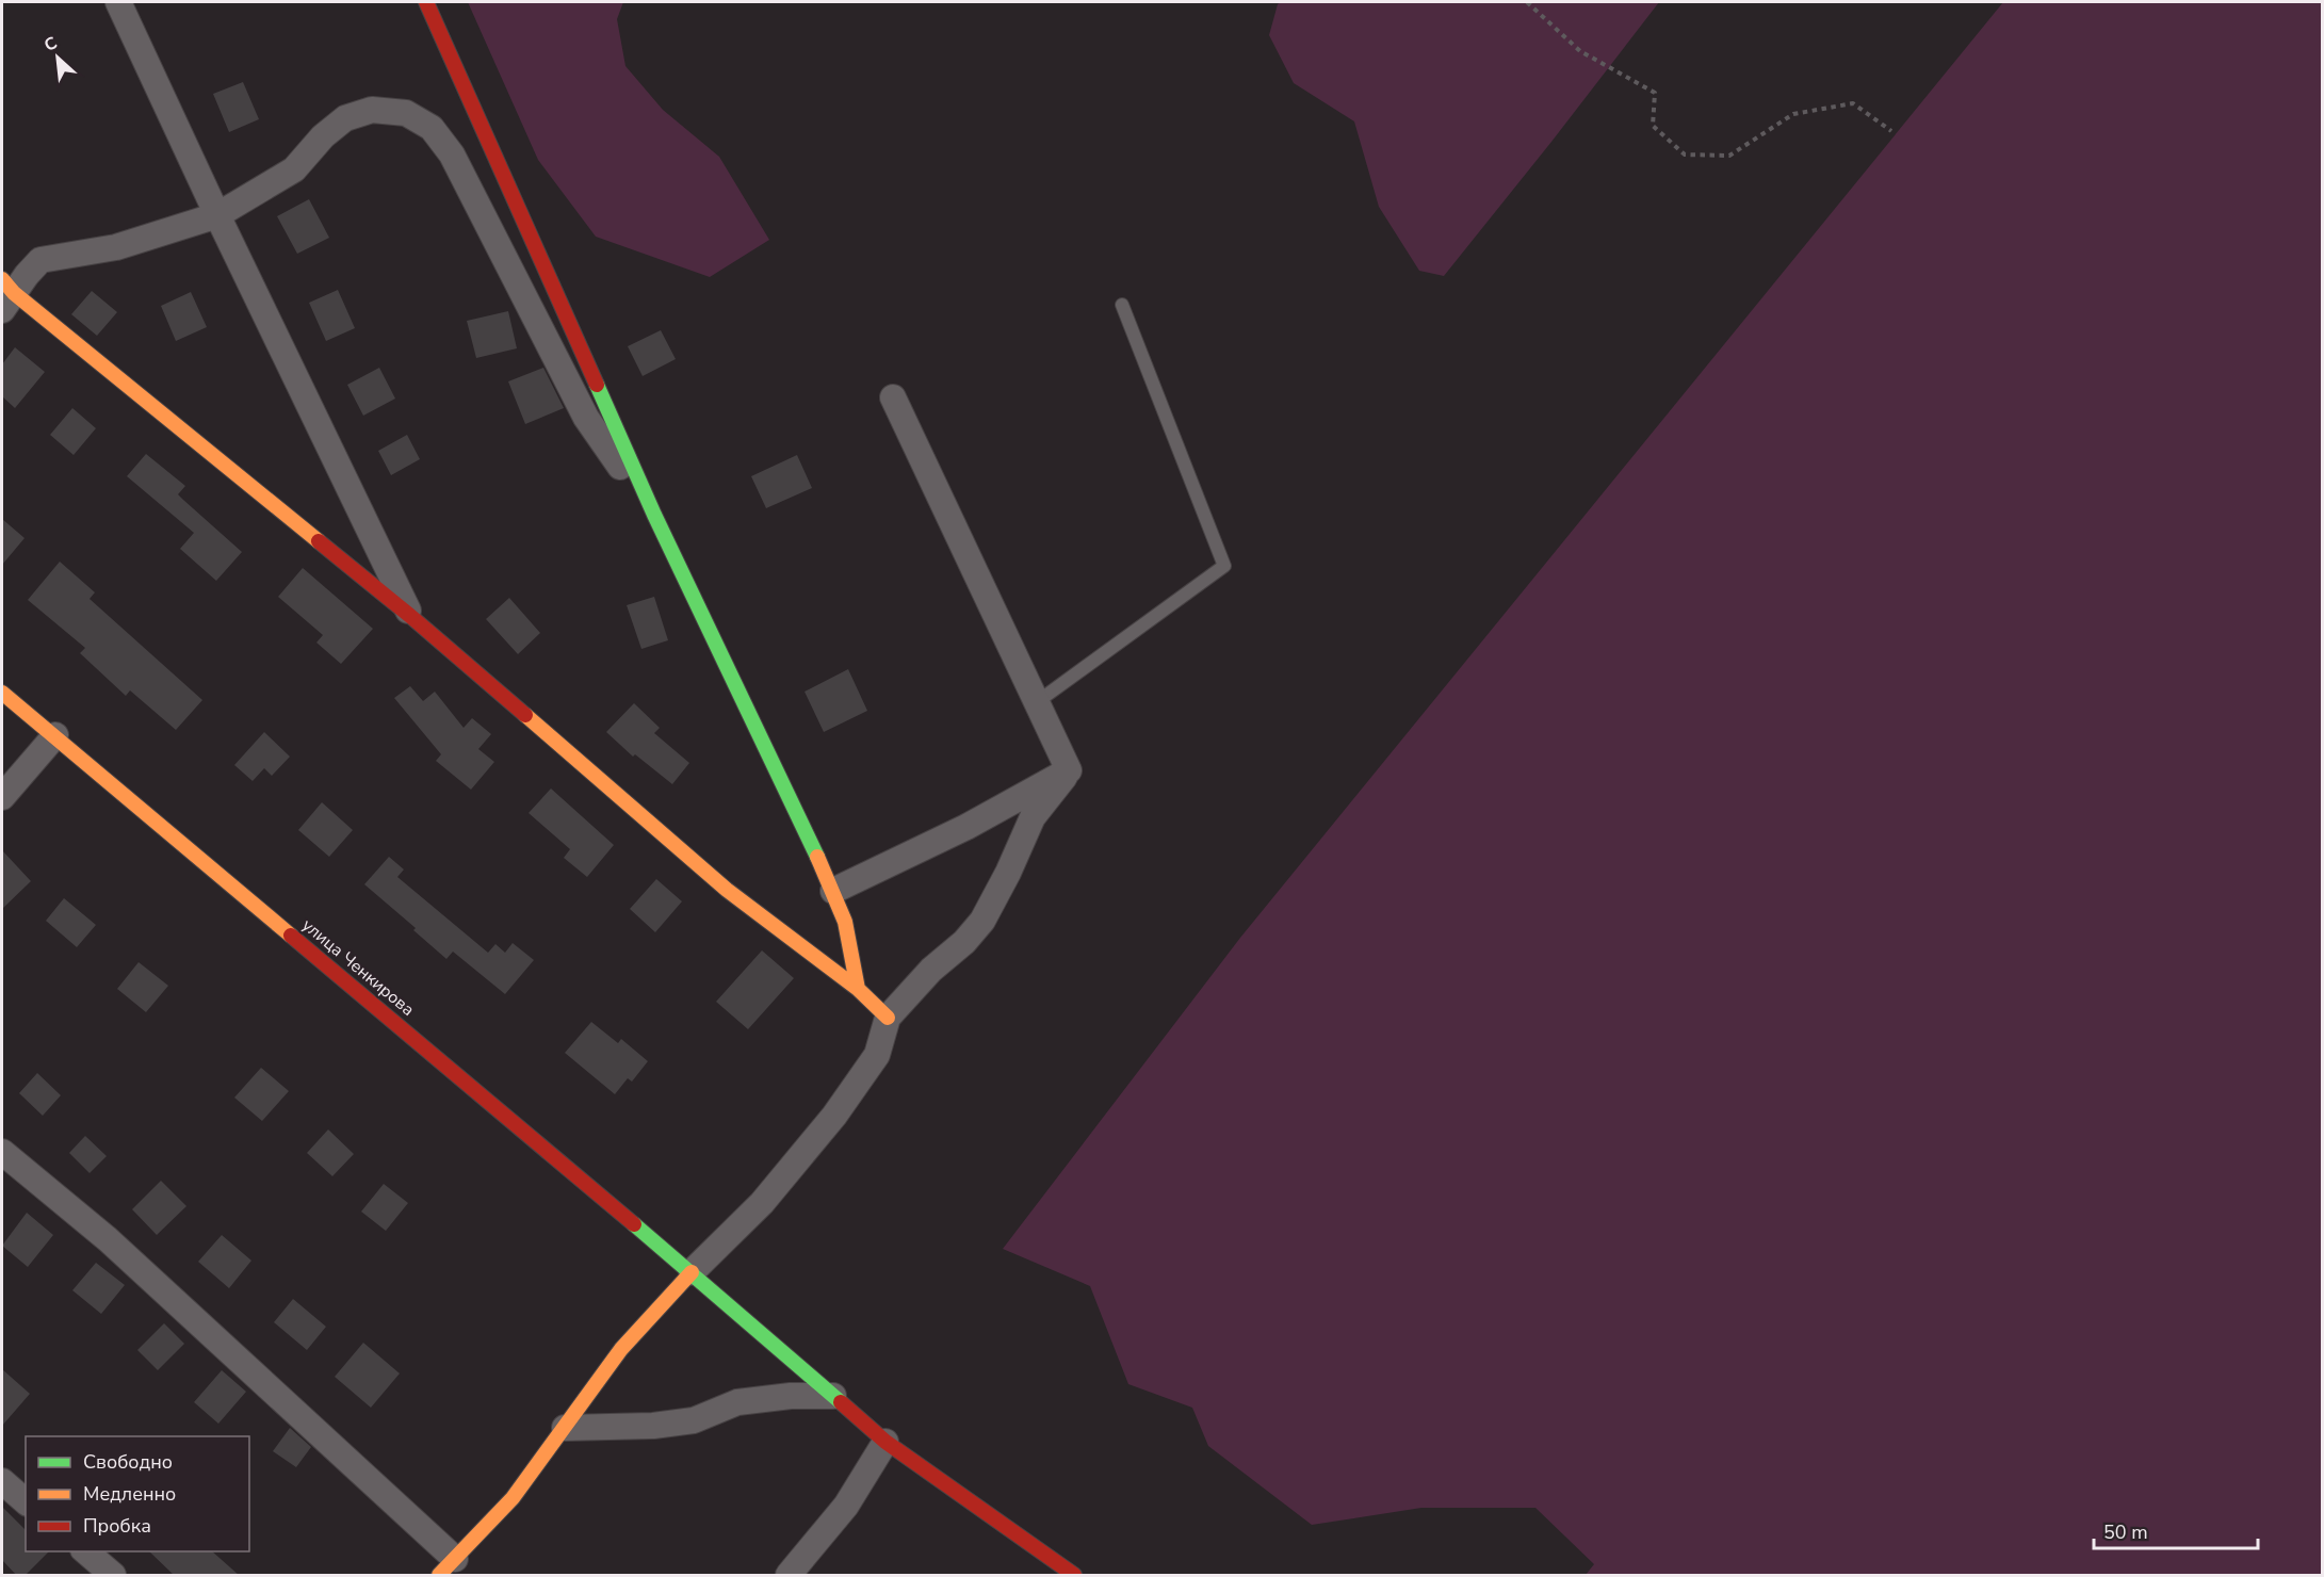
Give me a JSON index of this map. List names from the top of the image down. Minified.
{"streets":{"street":["улица Ченкирова"]},"legend":["Свободно","Медленно","Пробка"],"scale_bar":"50 m","north":"top left"}
